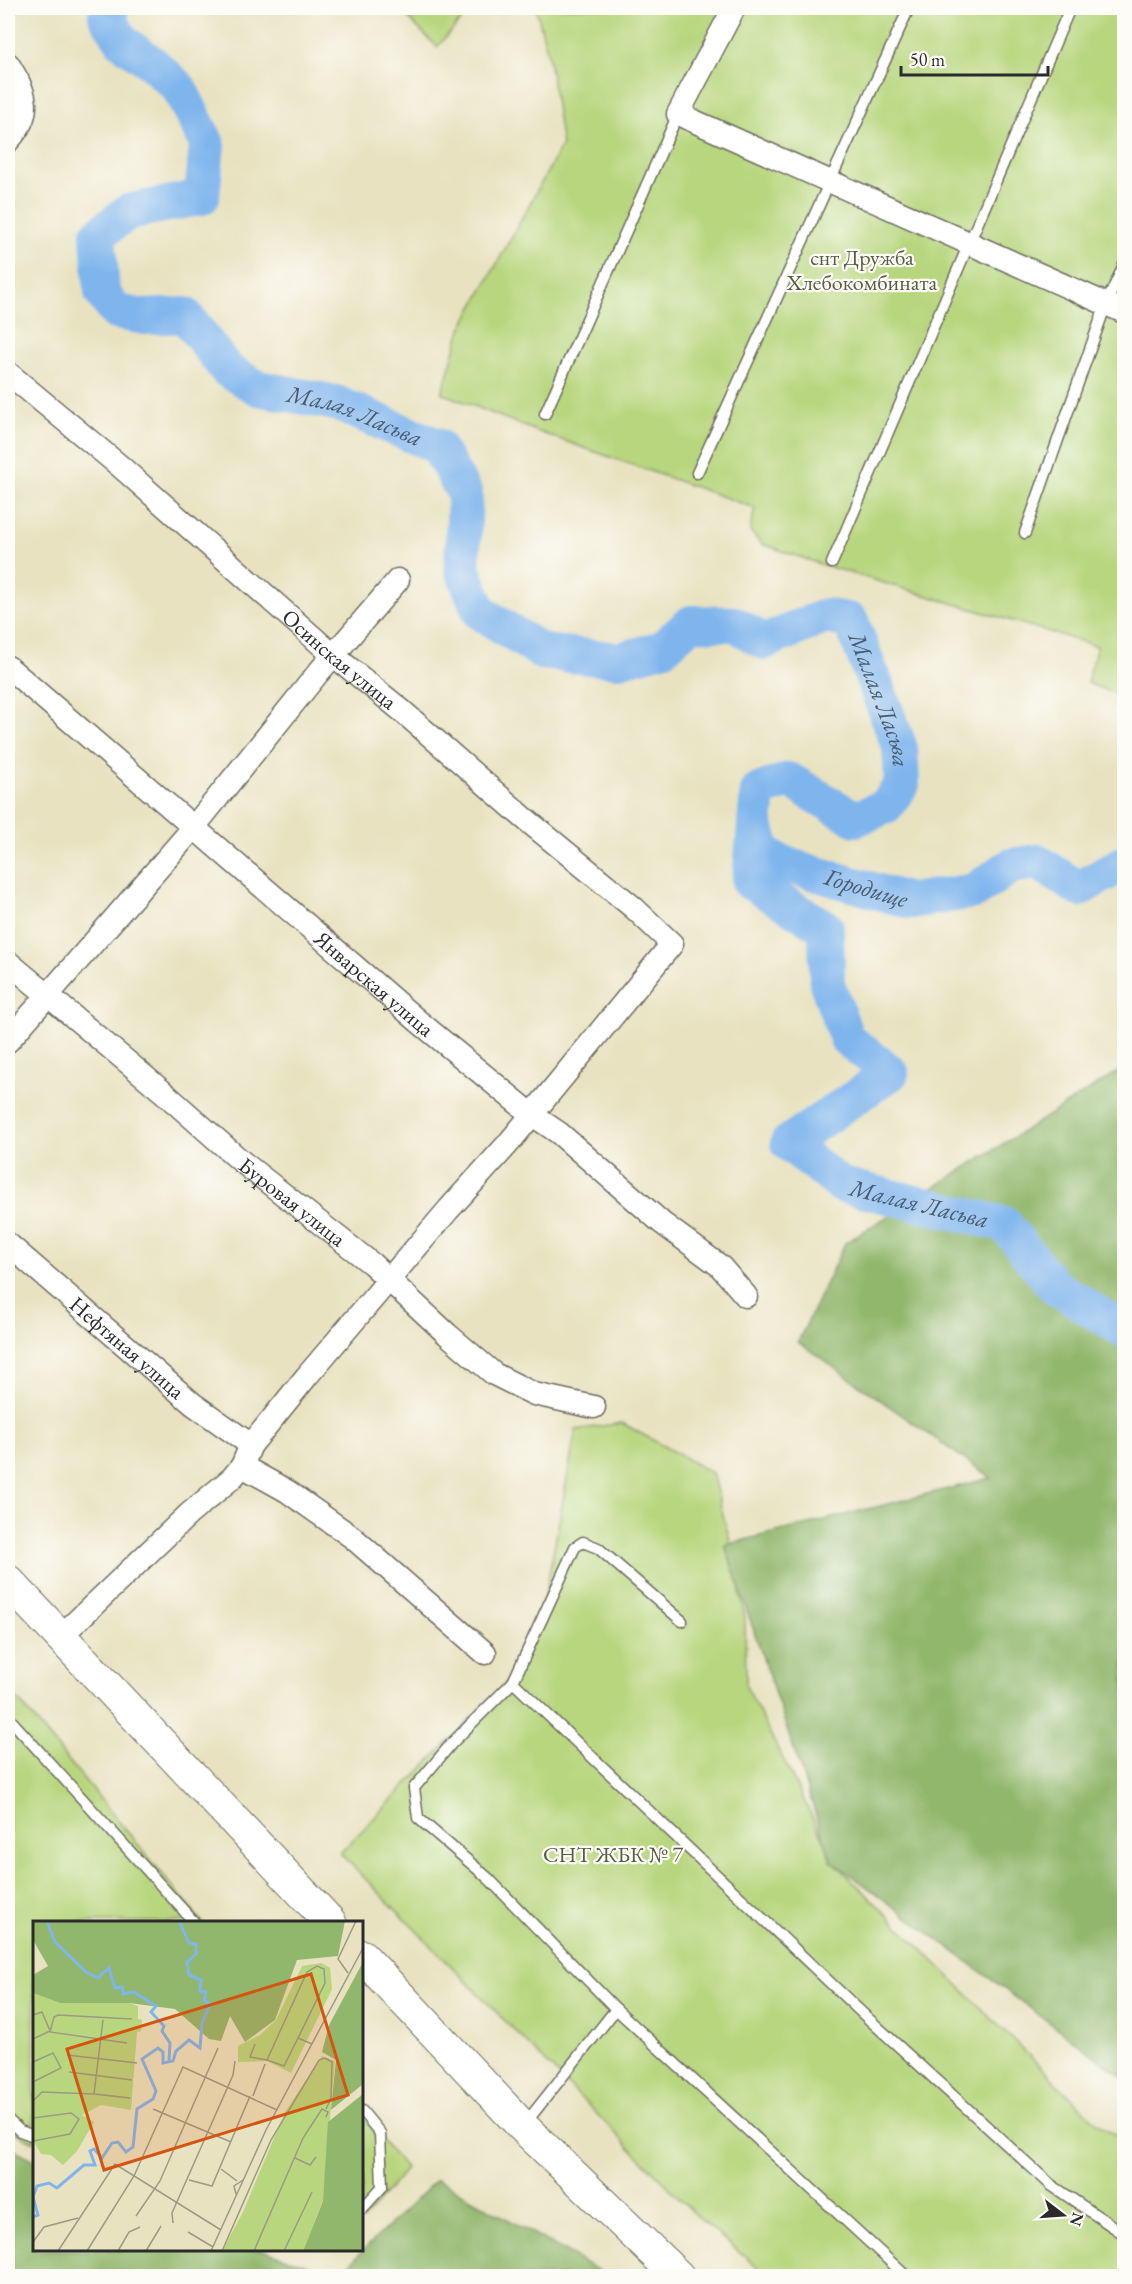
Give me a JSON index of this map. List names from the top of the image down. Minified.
{"streets":{"street":["Осинская улица","Январская улица","Буровая улица","Нефтяная улица"]},"crossings":[["Осинская улица","Январская улица"]],"water":["Малая Ласьва","Городище"],"parks":["снт Дружба Хлебокомбината","СНТ ЖБК № 7"],"scale_bar":"50 m","north":"right"}
